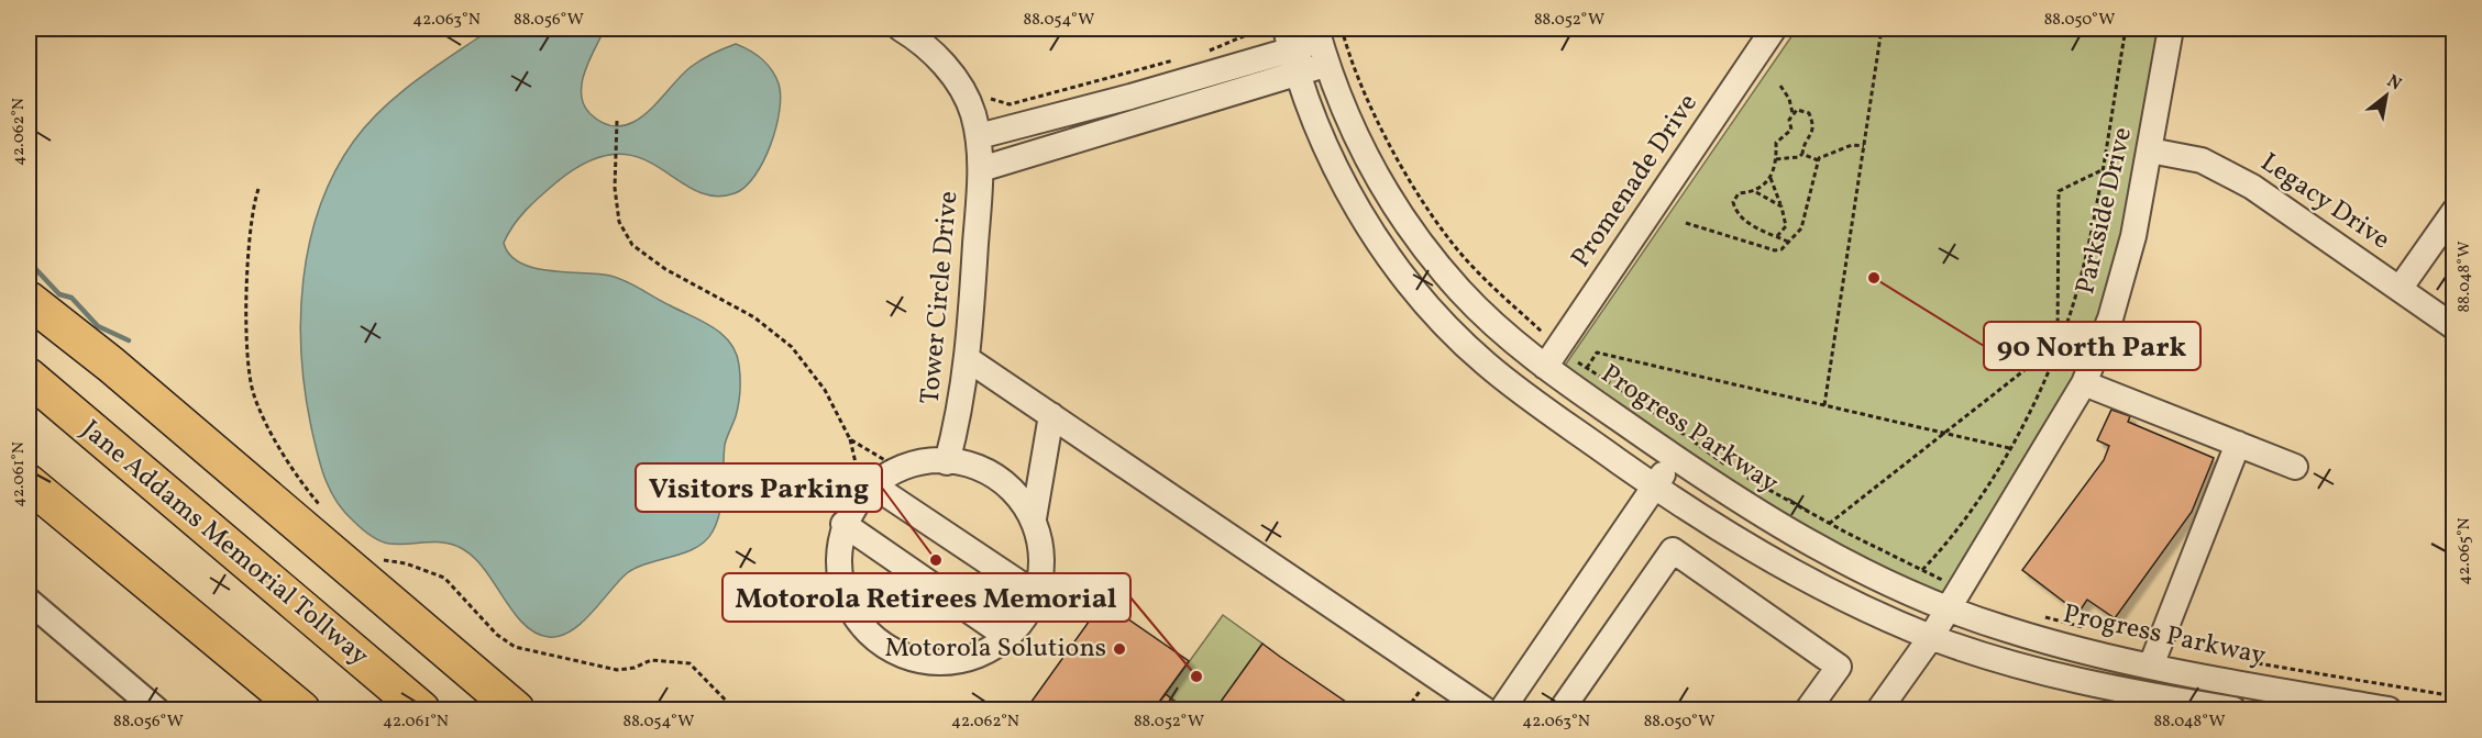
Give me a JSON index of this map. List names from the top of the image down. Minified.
{"streets":{"highway":["Jane Addams Memorial Tollway"],"street":["Promenade Drive","Legacy Drive","Parkside Drive","Tower Circle Drive","Progress Parkway"]},"crossings":[["Promenade Drive","Progress Parkway"],["Legacy Drive","Parkside Drive"],["Parkside Drive","Progress Parkway"]],"places":["90 North Park","Visitors Parking","Motorola Solutions","Motorola Retirees Memorial"],"north":"top right","coordinates":["42.063°N","88.056°W","88.054°W","88.052°W","88.050°W","42.062°N","88.048°W","42.061°N","42.065°N"]}
